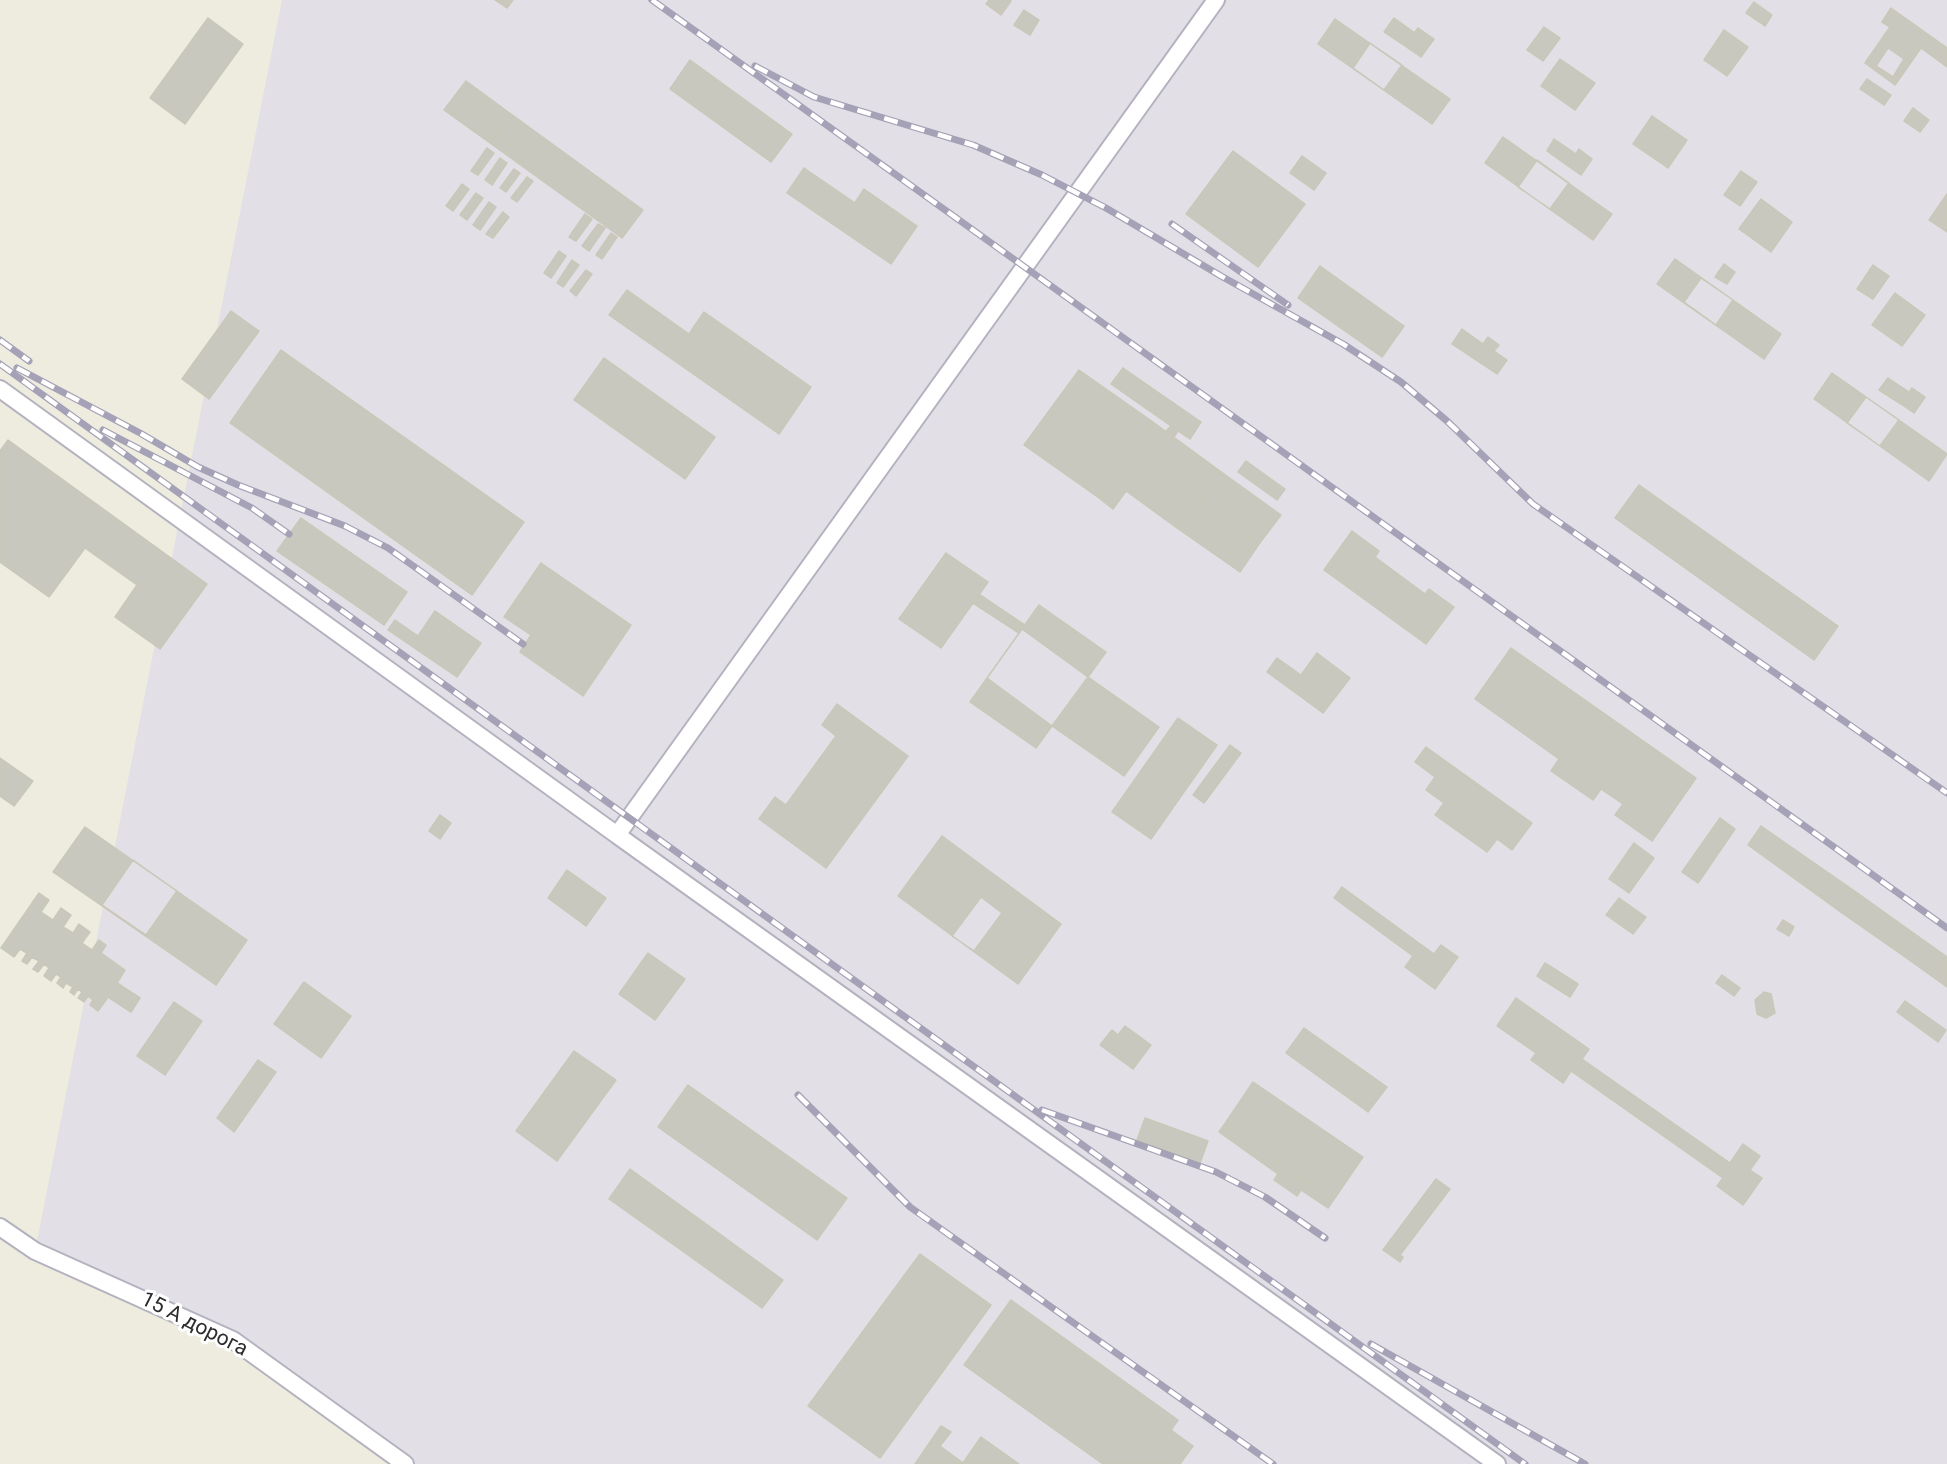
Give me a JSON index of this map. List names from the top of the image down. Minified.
{"streets":{"street":["15 А дорога"]}}
